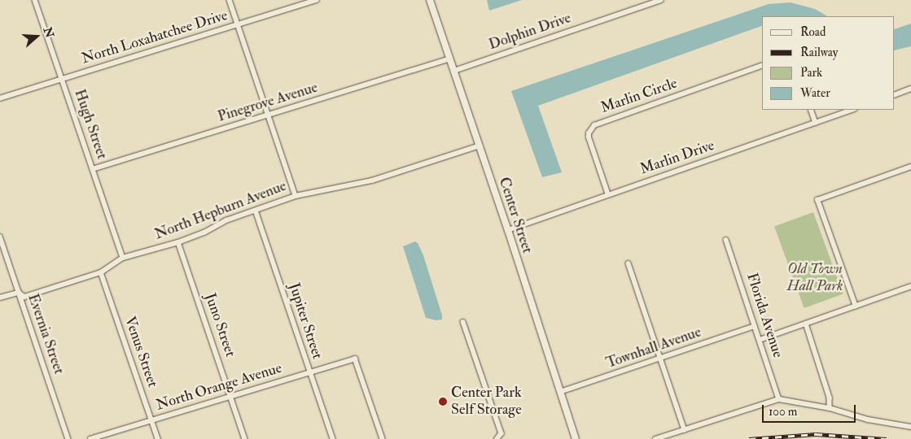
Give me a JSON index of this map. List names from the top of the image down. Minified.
{"streets":{"street":["Dolphin Drive","North Loxahatchee Drive","Marlin Circle","Pinegrove Avenue","Hugh Street","Marlin Drive","North Hepburn Avenue","Center Street","Florida Avenue","Jupiter Street","Juno Street","Evernia Street","Townhall Avenue","Venus Street","North Orange Avenue"]},"crossings":[["Dolphin Drive","Center Street"],["North Loxahatchee Drive","Hugh Street"],["Marlin Circle","Marlin Drive"],["Pinegrove Avenue","Hugh Street"],["Pinegrove Avenue","Center Street"],["Hugh Street","North Hepburn Avenue"],["Marlin Drive","Center Street"],["North Hepburn Avenue","Center Street"],["North Hepburn Avenue","Jupiter Street"],["North Hepburn Avenue","Juno Street"],["North Hepburn Avenue","Evernia Street"],["North Hepburn Avenue","Venus Street"],["Center Street","Townhall Avenue"],["Florida Avenue","Townhall Avenue"],["Jupiter Street","North Orange Avenue"],["Juno Street","North Orange Avenue"],["Venus Street","North Orange Avenue"]],"parks":["Old Town Hall Park"],"places":["Center Park Self Storage"],"legend":["Road","Railway","Park","Water"],"scale_bar":"100 m","north":"right"}
